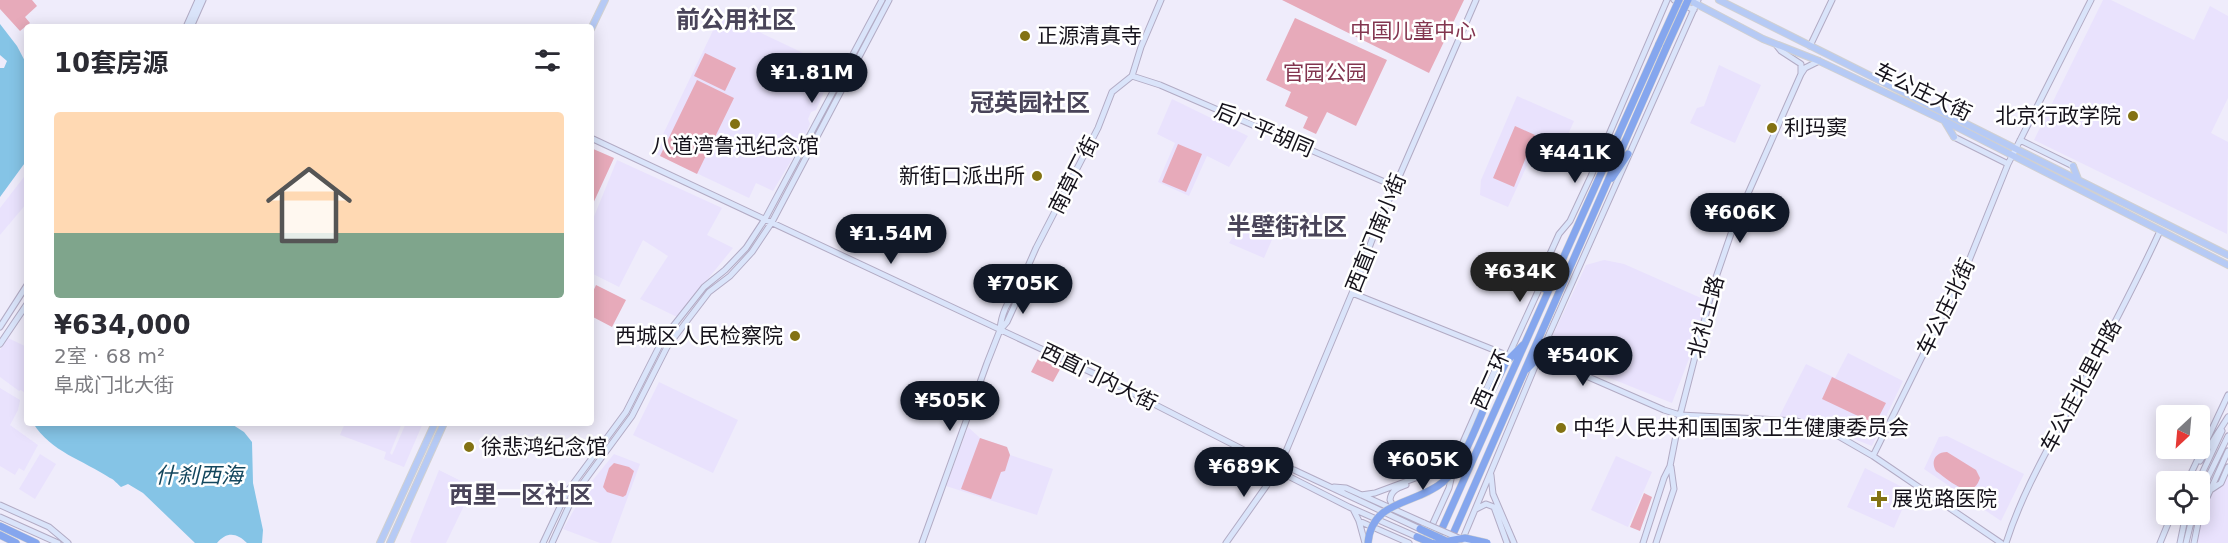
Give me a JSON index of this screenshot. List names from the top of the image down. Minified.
{"streets":{"highway":["西二环"],"main road":["车公庄大街"],"street":["后广平胡同","南草厂街","西直门南小街","车公庄北街","北礼士路","西直门内大街","车公庄北里中路"]},"crossings":[["车公庄大街","车公庄北街"],["车公庄大街","北礼士路"],["车公庄大街","西二环"],["车公庄大街","车公庄北里中路"],["后广平胡同","南草厂街"],["后广平胡同","西直门南小街"],["南草厂街","西直门内大街"],["西直门南小街","西直门内大街"]],"districts":["前公用社区","冠英园社区","半壁街社区","西里一区社区"],"water":["什刹西海"],"parks":["中国儿童中心","官园公园"],"places":{"other":["正源清真寺","北京行政学院","八道湾鲁迅纪念馆","利玛窦","新街口派出所","西城区人民检察院","中华人民共和国国家卫生健康委员会","徐悲鸿纪念馆"],"health":["展览路医院"]},"north":"bottom left","page":{"heading":"10套房源","price":["¥1.81M","¥441K","¥606K","¥1.54M","¥634K","¥705K","¥540K","¥505K","¥605K","¥689K"],"list":[{"name":"¥634,000","note":"2室 · 68 m² · 阜成门北大街"}]}}
